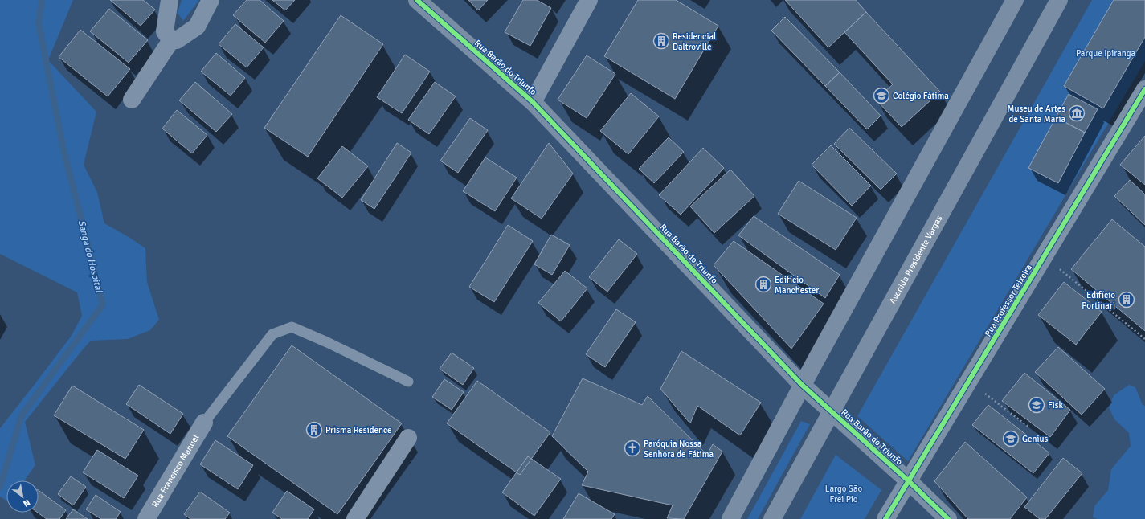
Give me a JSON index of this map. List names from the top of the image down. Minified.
{"streets":{"main road":["Rua Barão do Triunfo","Avenida Presidente Vargas"],"street":["Rua Professor Teixeira","Rua Francisco Manuel"]},"crossings":[["Rua Barão do Triunfo","Avenida Presidente Vargas"],["Rua Barão do Triunfo","Rua Professor Teixeira"]],"water":["Sanga do Hospital"],"parks":["Parque Ipiranga","Largo São Frei Pio"],"places":{"building":["Residencial Daltroville","Edifício Manchester","Edifício Portinari","Prisma Residence"],"school or university":["Colégio Fátima","Fisk","Genius"],"museum":["Museu de Artes de Santa Maria"],"church":["Paróquia Nossa Senhora de Fátima"]},"north":"bottom right"}
